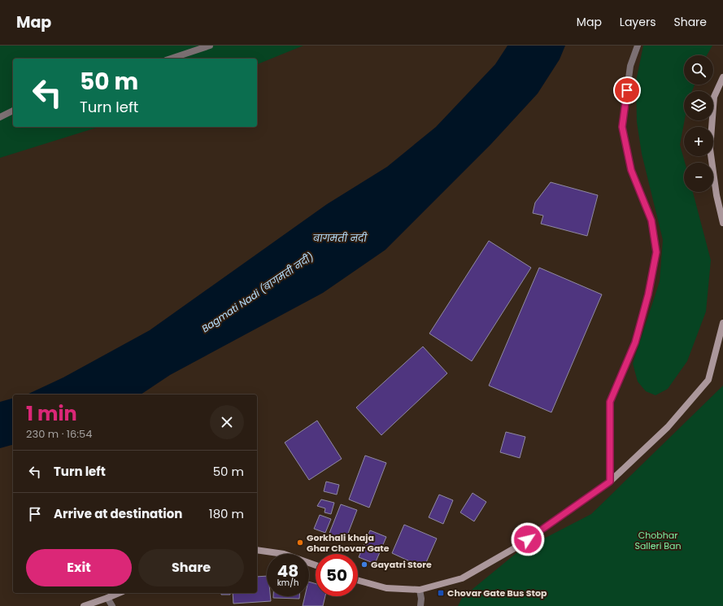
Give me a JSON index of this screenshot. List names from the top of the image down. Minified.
{"water":["बागमती नदी","Bagmati Nadi (बागमती नदी)"],"parks":["Chobhar Salleri Ban"],"places":{"other":["Gorkhali khaja Ghar Chovar Gate","Gayatri Store"],"transit":["Chovar Gate Bus Stop"]},"page":{"header":"Map","nav":["Map","Layers","Share"],"map_buttons":["+","−"],"turn":["50 m","Turn left"],"heading":["1 min","230 m · 16:54"],"list":[{"name":"Turn left","value":"50 m"},{"name":"Arrive at destination","value":"180 m"}],"buttons":["Exit","Share"],"speed":"48 km/h","limit":"50"}}
